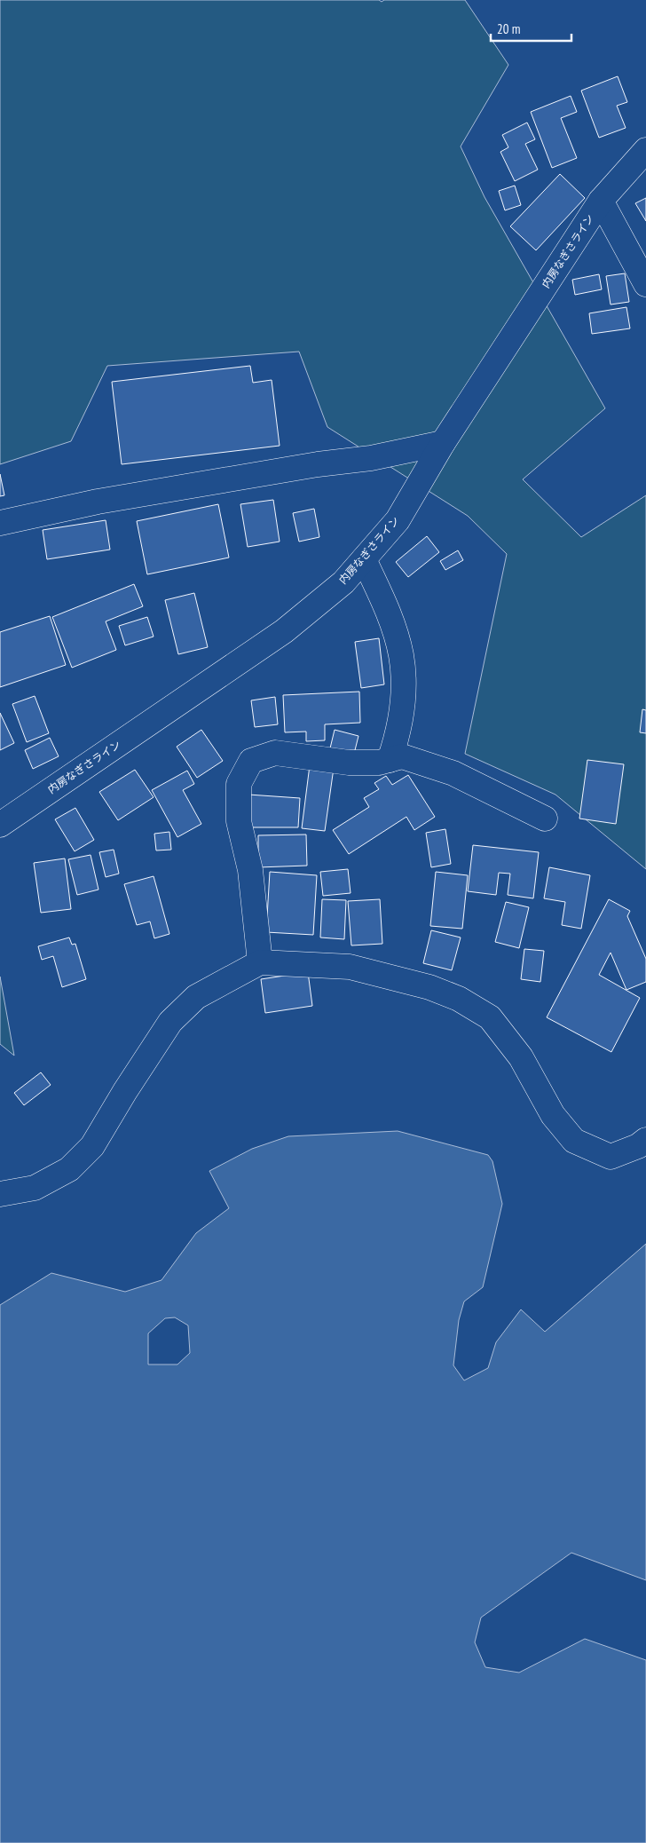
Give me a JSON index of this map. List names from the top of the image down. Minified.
{"streets":{"main road":["内房なぎさライン"]},"scale_bar":"20 m"}
